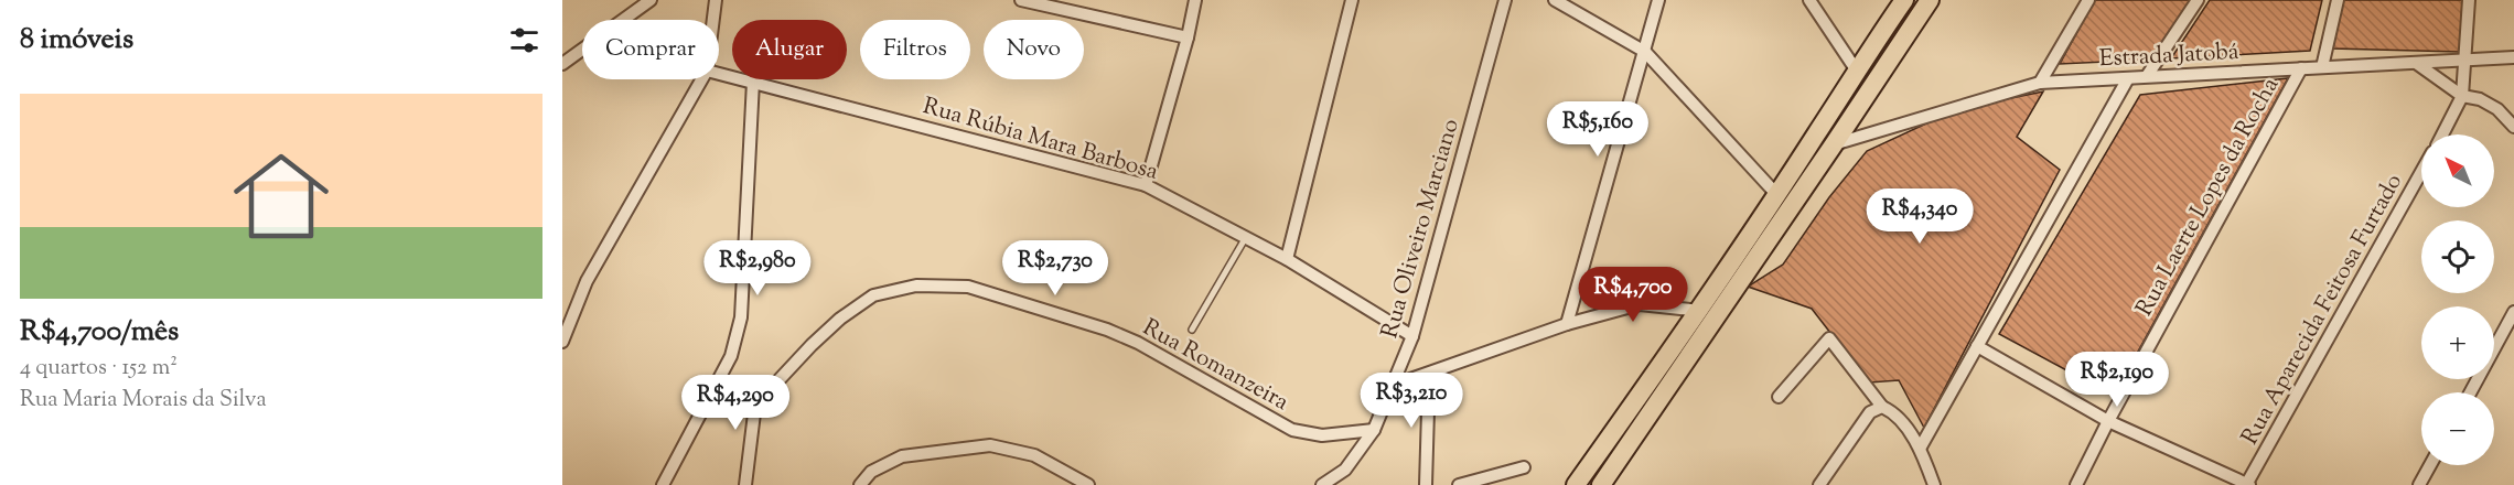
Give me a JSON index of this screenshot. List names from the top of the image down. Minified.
{"streets":{"street":["Estrada Jatobá","Rua Rúbia Mara Barbosa","Rua Laerte Lopes da Rocha","Rua Oliveiro Marciano","Rua Aparecida Feitosa Furtado","Rua Romanzeira"]},"crossings":[["Estrada Jatobá","Rua Laerte Lopes da Rocha"],["Rua Rúbia Mara Barbosa","Rua Oliveiro Marciano"],["Rua Oliveiro Marciano","Rua Romanzeira"]],"north":"top left","page":{"heading":"8 imóveis","chip":["Comprar","Alugar","Filtros","Novo"],"list":[{"name":"R$4,700/mês","note":"4 quartos · 152 m² · Rua Maria Morais da Silva"}],"price":["R$5,160","R$4,340","R$2,980","R$2,730","R$4,700","R$2,190","R$3,210","R$4,290"],"map_buttons":["+","−"]}}
